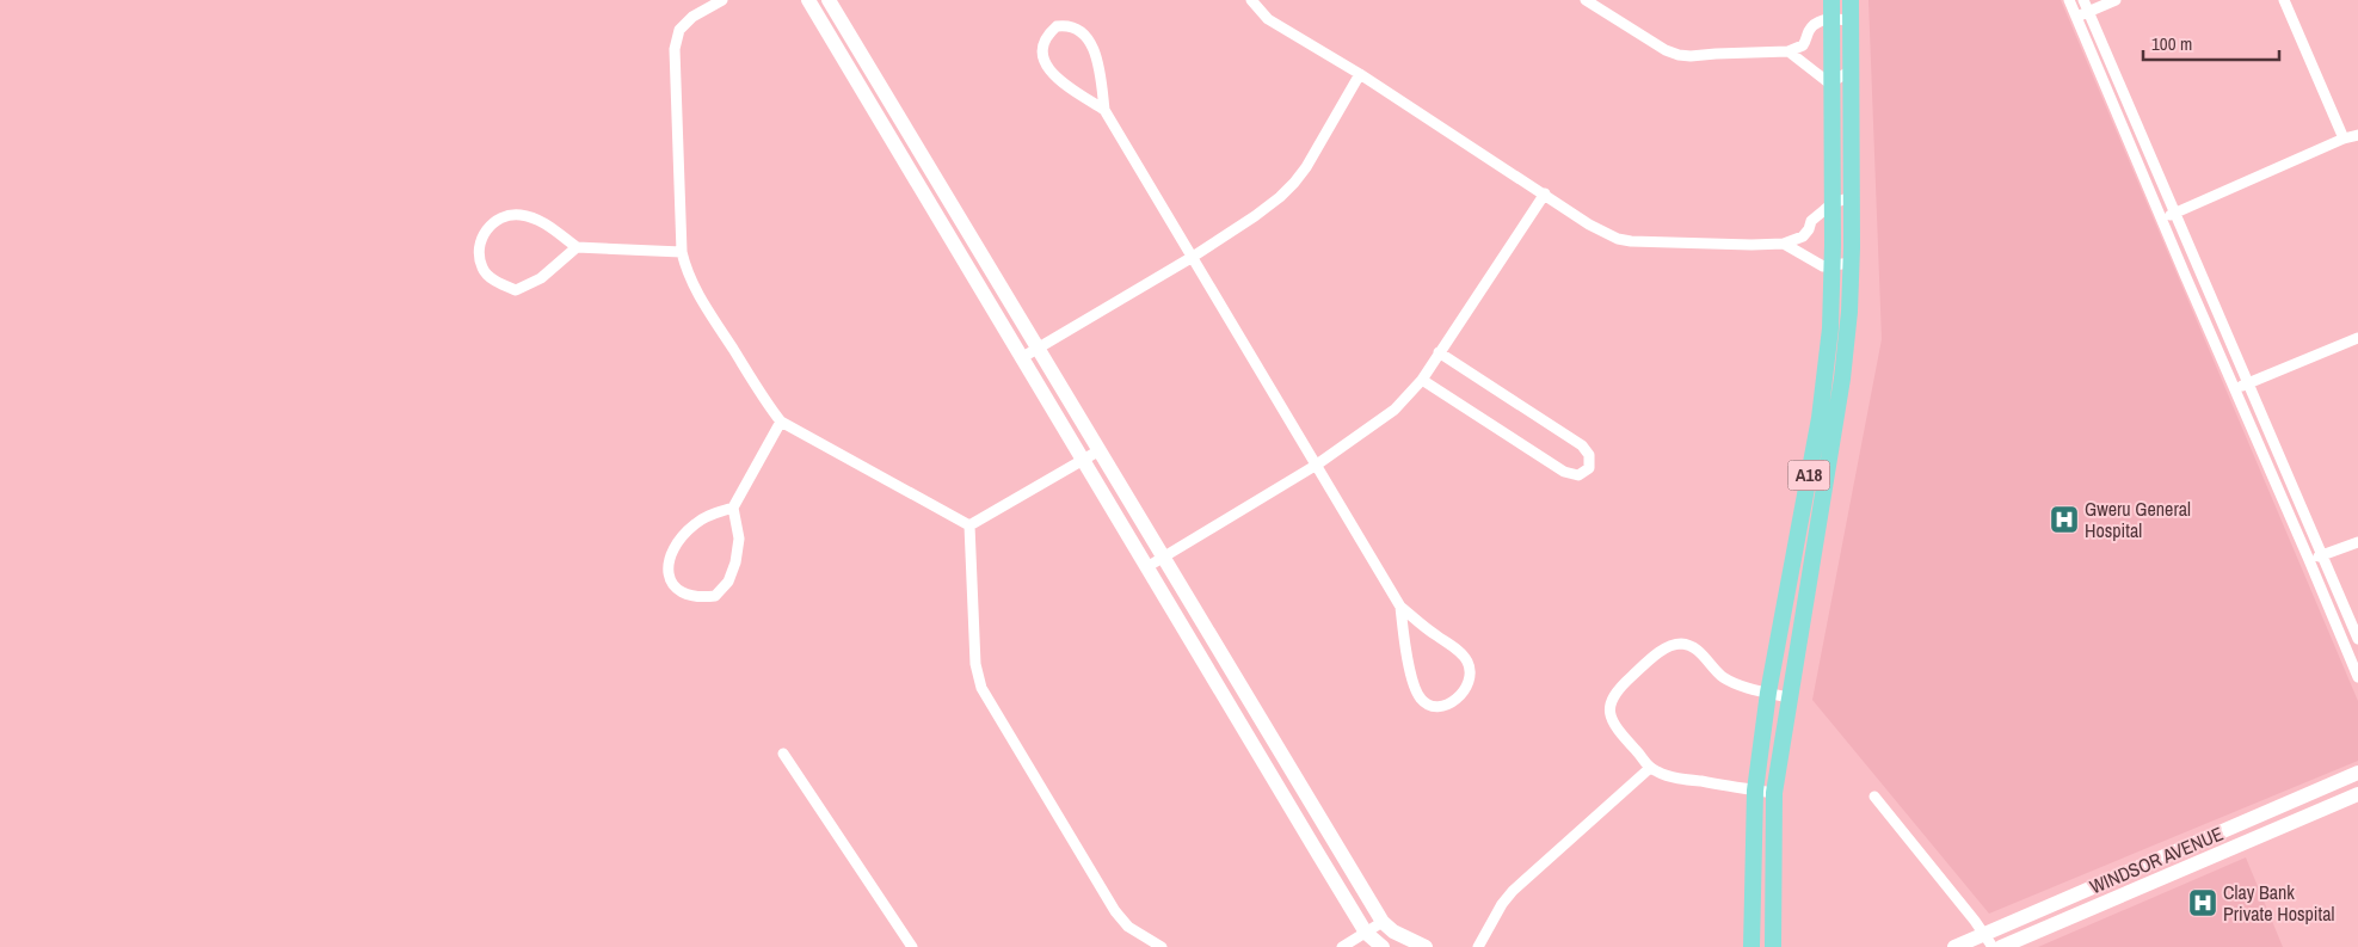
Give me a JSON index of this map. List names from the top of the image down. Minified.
{"streets":{"highway":["A18"],"main road":["WINDSOR AVENUE"]},"places":{"hospital":["Gweru General Hospital","Clay Bank Private Hospital"]},"scale_bar":"100 m"}
